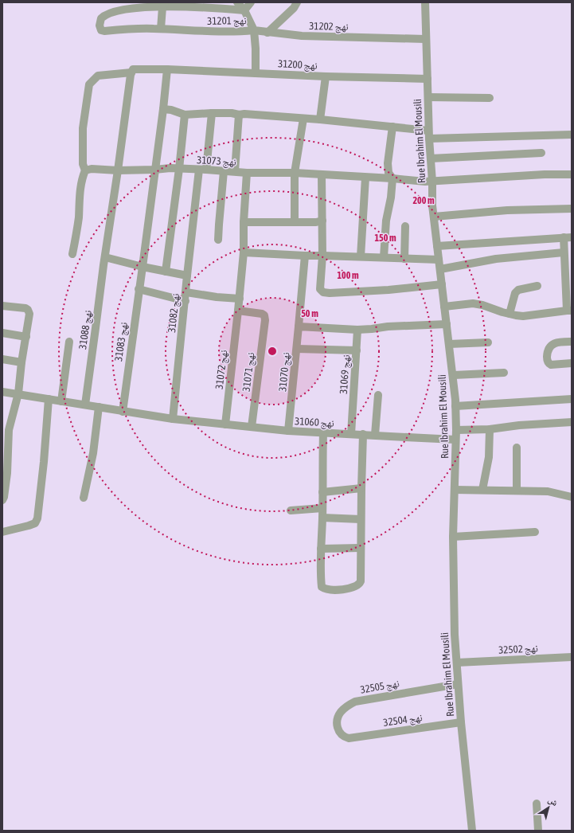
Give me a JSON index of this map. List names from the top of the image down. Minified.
{"streets":{"street":["نهج 31201","نهج 31202","نهج 31200","Rue Ibrahim El Mousili","نهج 31073","نهج 31082","نهج 31088","نهج 31083","نهج 31072","نهج 31071","نهج 31070","نهج 31069","نهج 31060","نهج 32502","نهج 32505","نهج 32504"]},"crossings":[["نهج 31201","نهج 31202"],["نهج 31201","نهج 31200"],["نهج 31202","Rue Ibrahim El Mousili"],["نهج 31200","Rue Ibrahim El Mousili"],["نهج 31200","نهج 31073"],["نهج 31200","نهج 31088"],["Rue Ibrahim El Mousili","نهج 31073"],["Rue Ibrahim El Mousili","نهج 31060"],["Rue Ibrahim El Mousili","نهج 32502"],["Rue Ibrahim El Mousili","نهج 32505"],["Rue Ibrahim El Mousili","نهج 32504"],["نهج 31073","نهج 31082"],["نهج 31073","نهج 31088"],["نهج 31073","نهج 31083"],["نهج 31073","نهج 31072"],["نهج 31082","نهج 31060"],["نهج 31083","نهج 31060"],["نهج 31072","نهج 31071"],["نهج 31072","نهج 31060"],["نهج 31071","نهج 31060"],["نهج 31070","نهج 31060"],["نهج 31069","نهج 31060"],["نهج 32505","نهج 32504"]],"north":"top right","rings":["200 m","150 m","100 m","50 m"]}
